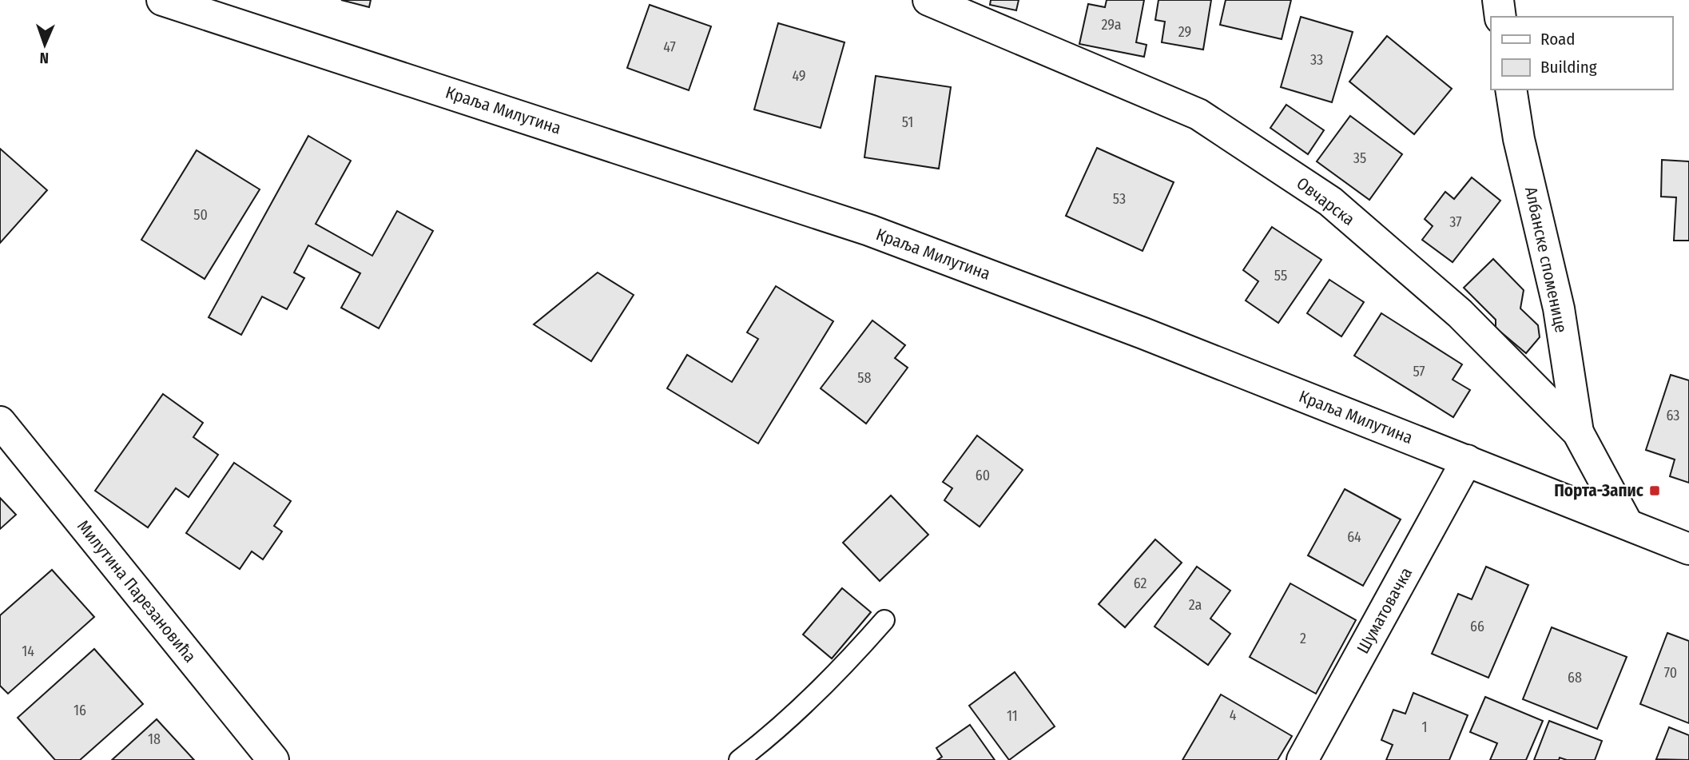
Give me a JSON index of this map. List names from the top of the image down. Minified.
{"streets":{"street":["Краља Милутина","Овчарска","Албанске споменице","Милутина Парезановића","Шуматовачка"]},"crossings":[["Краља Милутина","Овчарска"],["Краља Милутина","Шуматовачка"],["Овчарска","Албанске споменице"]],"places":{"transit":["Порта-Запис"]},"house_numbers":["29a","29","47","33","49","51","35","53","50","37","55","57","58","63","60","64","62","2a","66","2","14","70","68","16","4","11","1","18"],"legend":["Road","Building"],"north":"bottom"}
